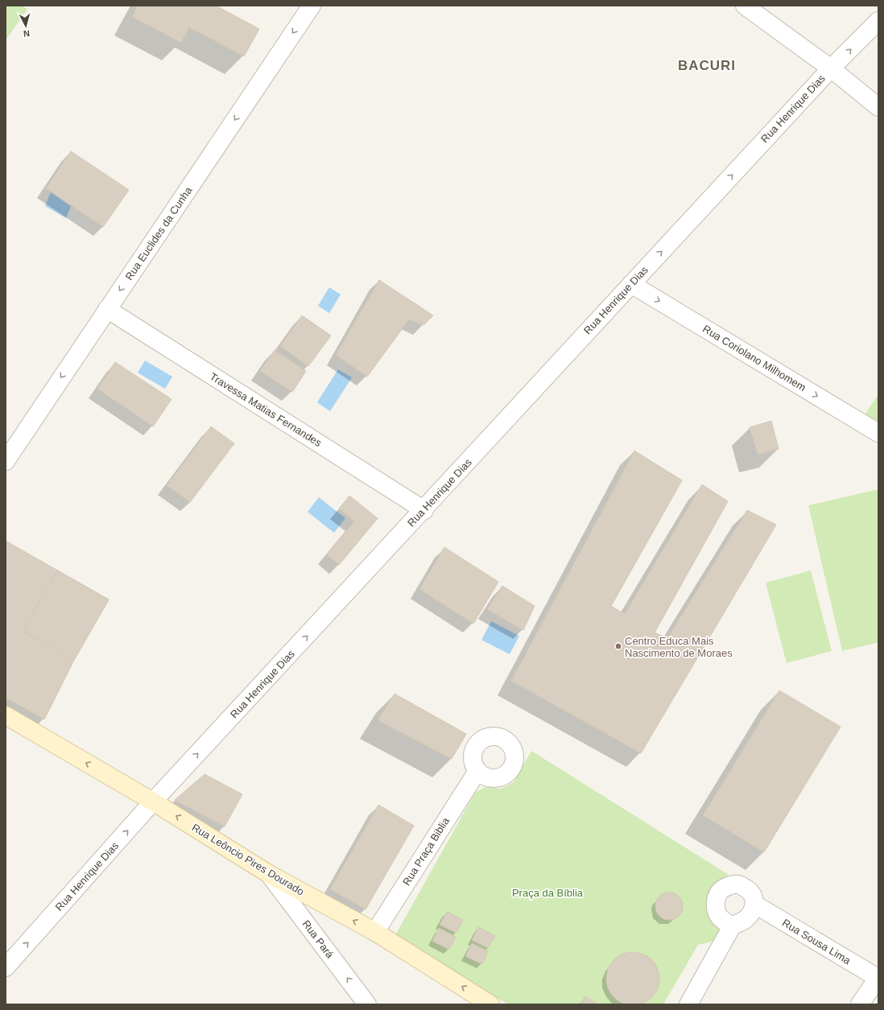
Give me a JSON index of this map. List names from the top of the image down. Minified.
{"streets":{"main road":["Rua Leôncio Pires Dourado"],"street":["Rua Henrique Dias","Rua Euclides da Cunha","Rua Coriolano Milhomem","Travessa Matias Fernandes","Rua Praça Biblia","Rua Pará","Rua Sousa Lima"]},"crossings":[["Rua Henrique Dias","Rua Coriolano Milhomem"],["Rua Henrique Dias","Travessa Matias Fernandes"],["Rua Henrique Dias","Rua Leôncio Pires Dourado"],["Rua Euclides da Cunha","Travessa Matias Fernandes"],["Rua Praça Biblia","Rua Leôncio Pires Dourado"],["Rua Leôncio Pires Dourado","Rua Pará"]],"one_way":["Rua Henrique Dias","Rua Euclides da Cunha","Rua Coriolano Milhomem","Rua Leôncio Pires Dourado","Rua Pará"],"districts":["BACURI"],"parks":["Praça da Bíblia"],"places":["Centro Educa Mais Nascimento de Moraes"],"north":"bottom"}
